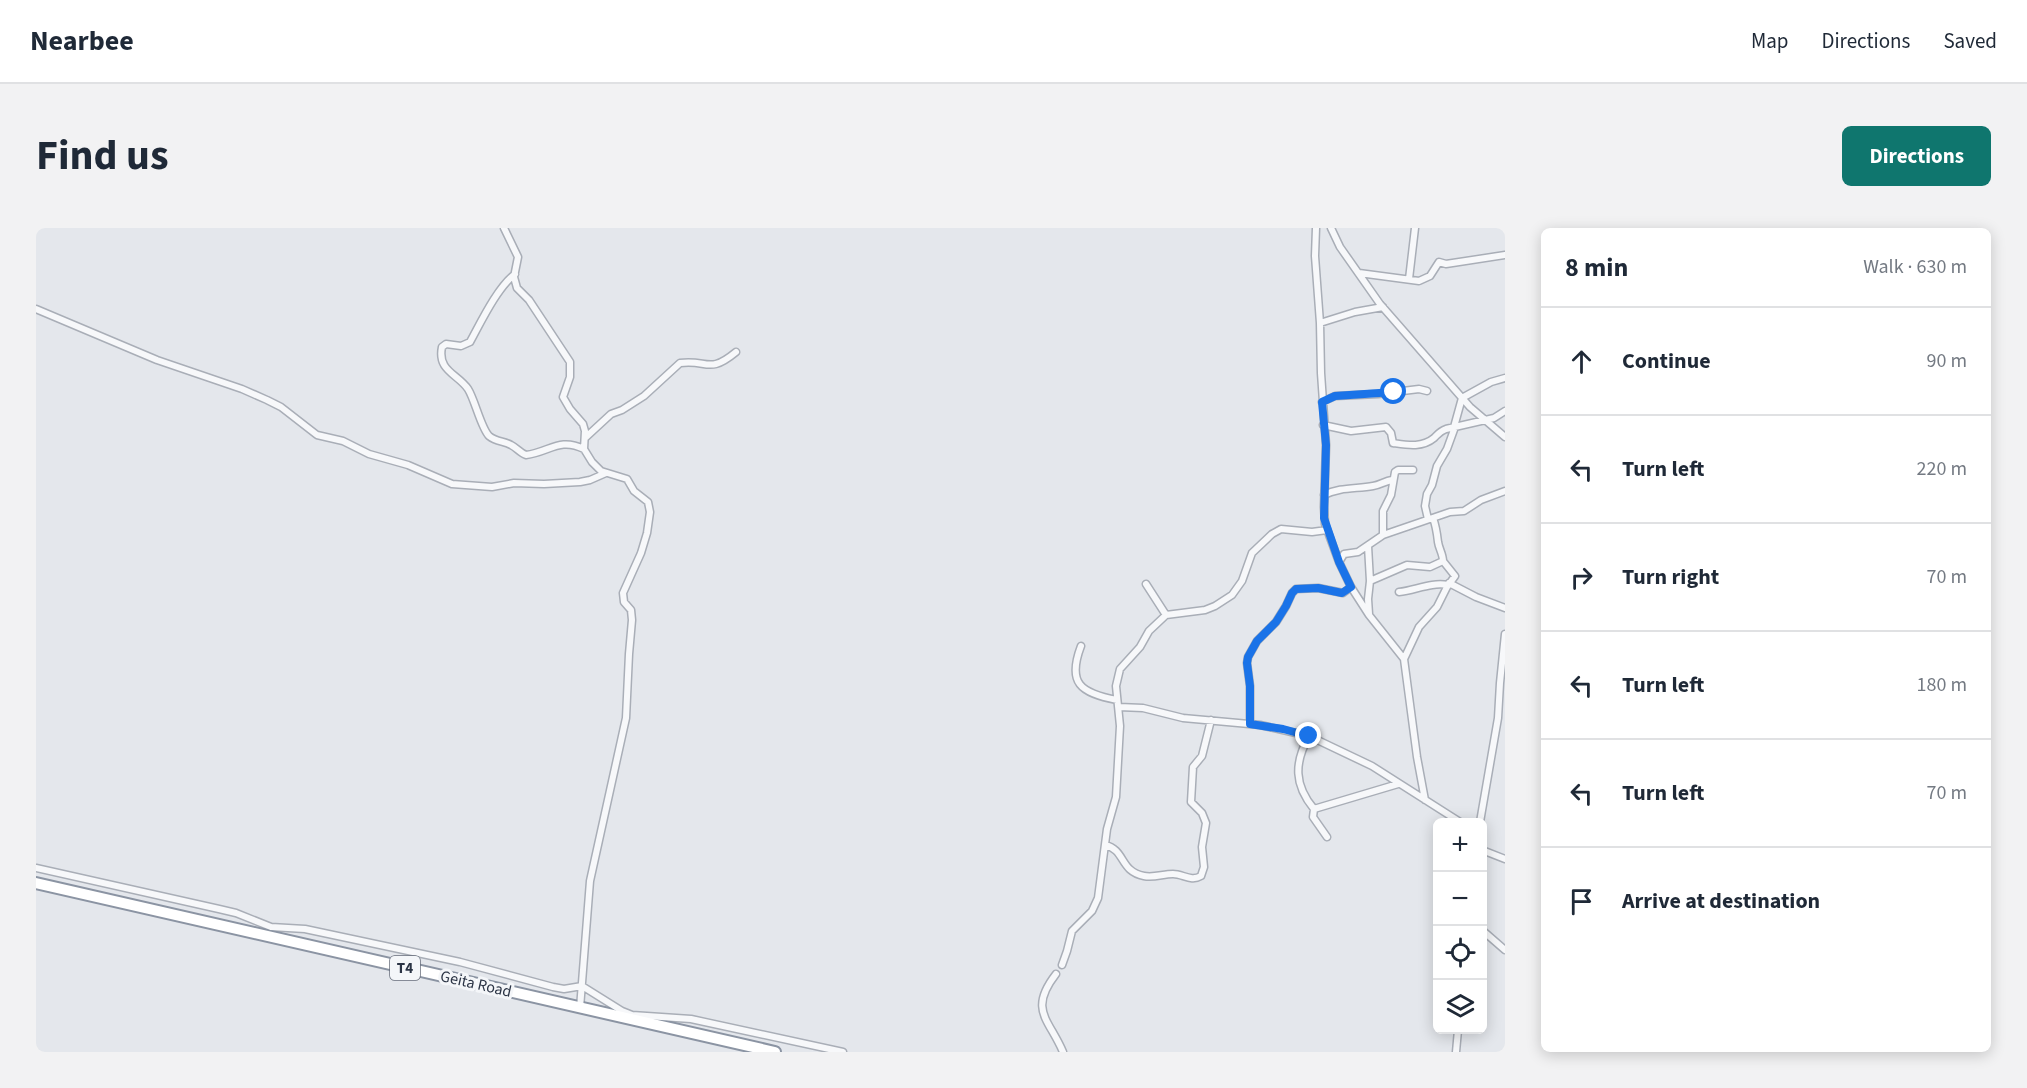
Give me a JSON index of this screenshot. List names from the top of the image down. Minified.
{"streets":{"highway":["T4","Geita Road"]},"page":{"header":"Nearbee","nav":["Map","Directions","Saved"],"title":"Find us","buttons":"Directions","heading":["8 min","Walk · 630 m"],"list":[["Continue","90 m"],["Turn left","220 m"],["Turn right","70 m"],["Turn left","180 m"],["Turn left","70 m"],"Arrive at destination"],"map_buttons":["+","−"]}}
